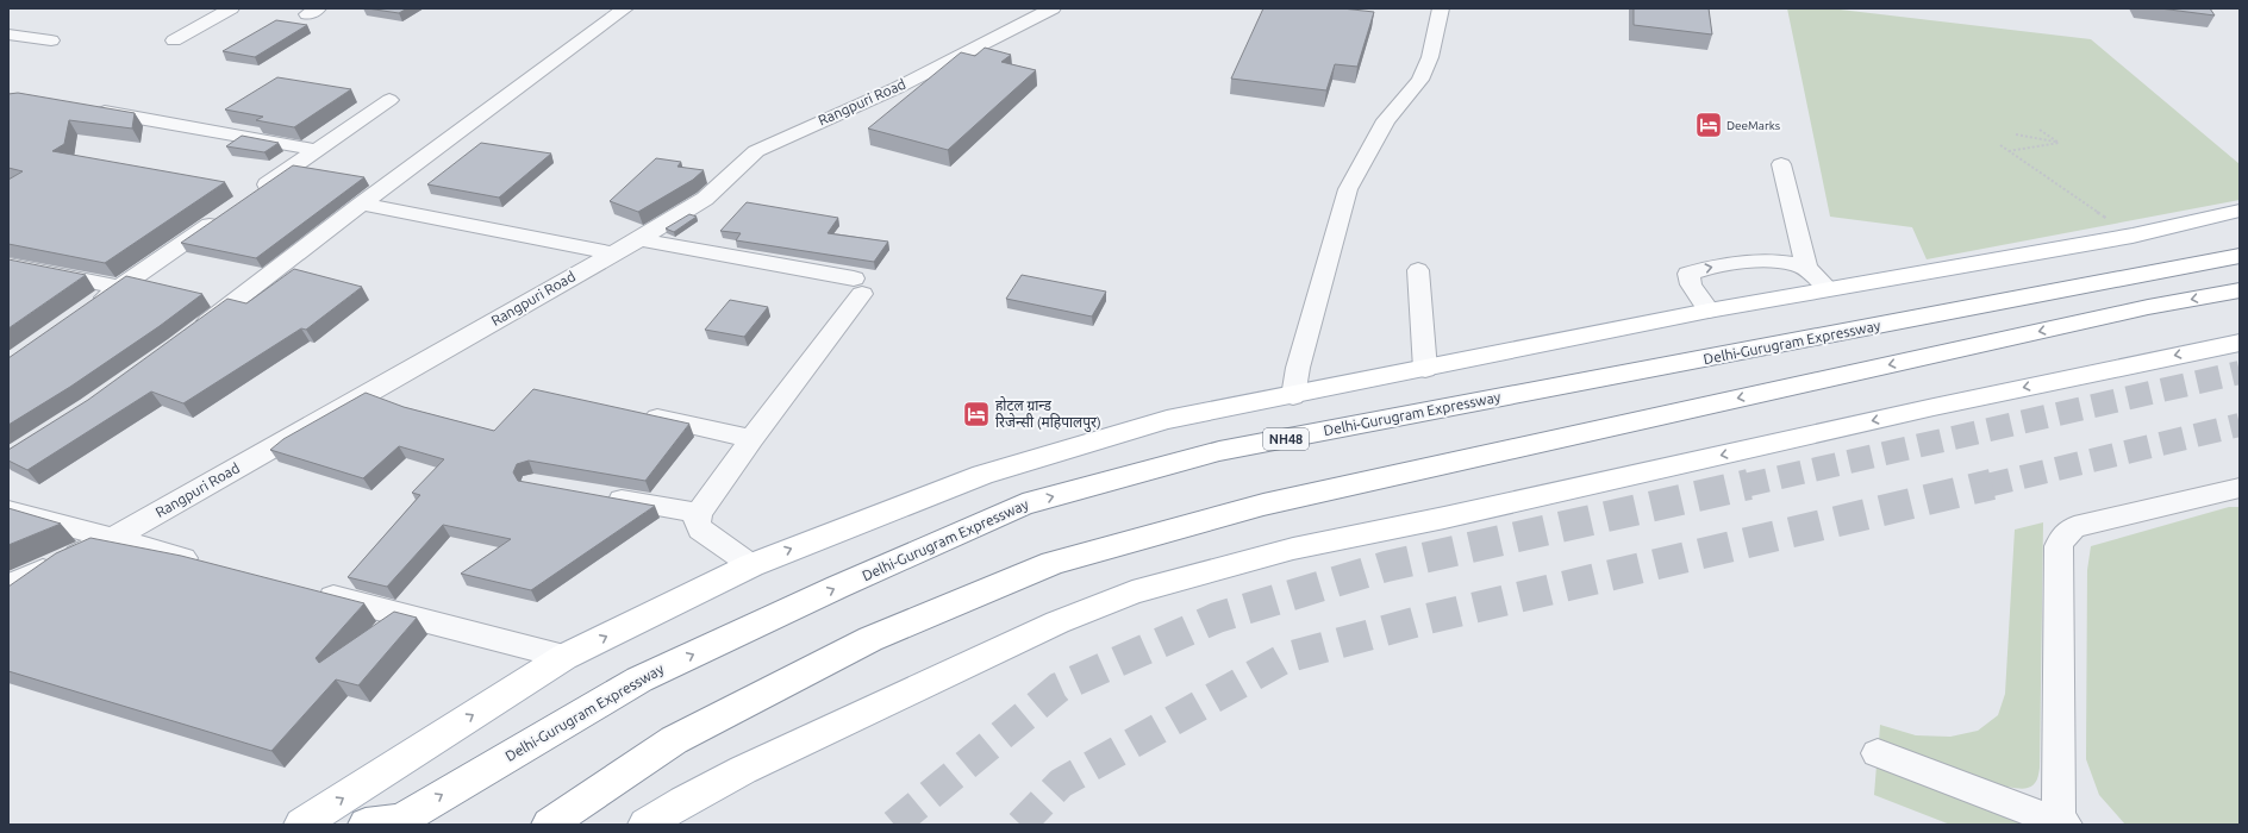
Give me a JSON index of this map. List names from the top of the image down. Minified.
{"streets":{"main road":["Delhi-Gurugram Expressway","NH48"],"street":["Rangpuri Road"]},"places":{"hotel":["DeeMarks","होटल ग्रान्ड रिजेन्सी (महिपालपुर)"]}}
